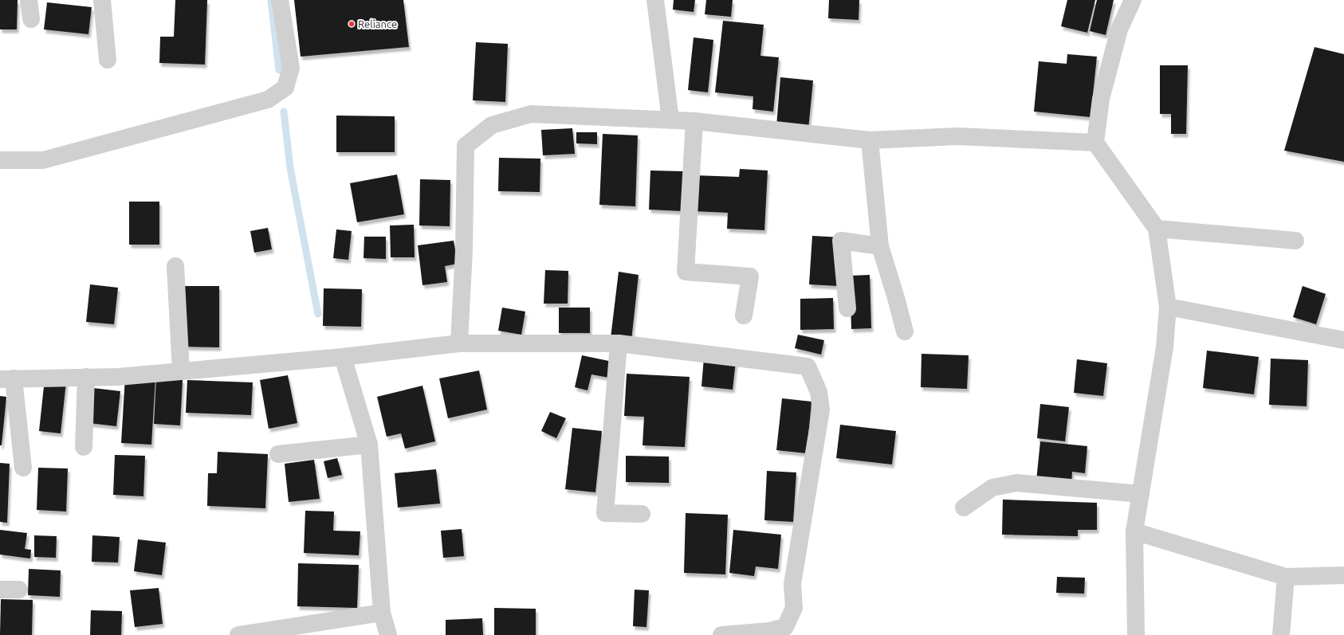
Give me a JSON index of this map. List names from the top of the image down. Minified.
{"places":["Reliance"]}
